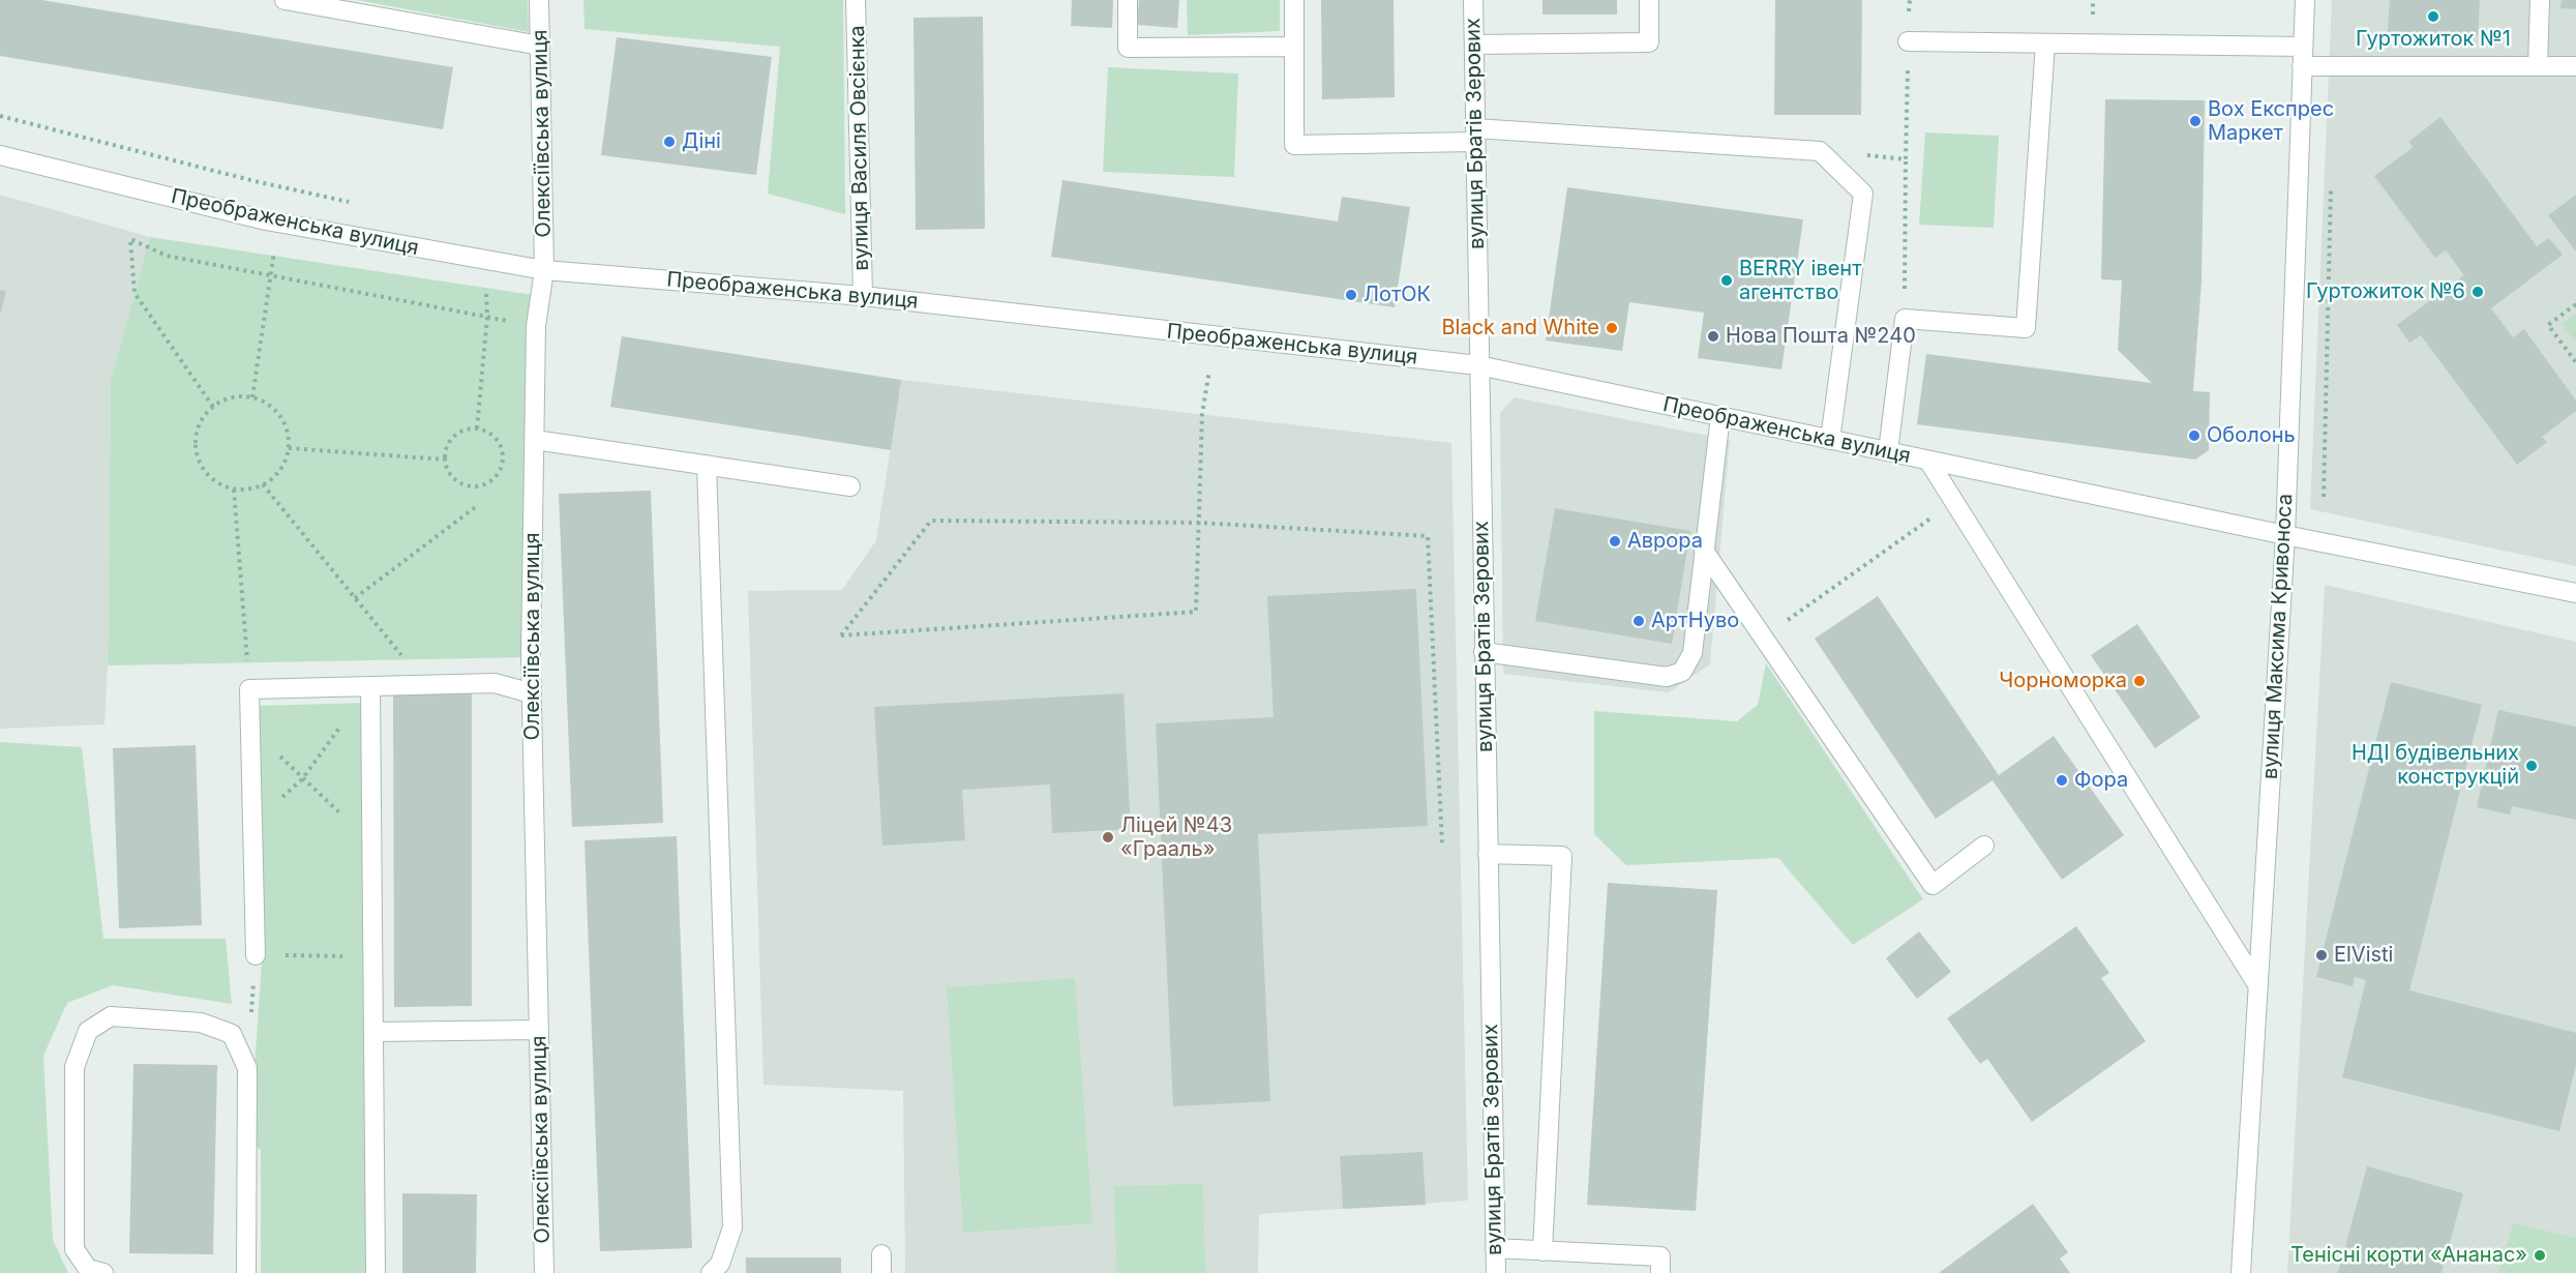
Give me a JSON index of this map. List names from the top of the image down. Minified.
{"streets":{"street":["Олексіївська вулиця","вулиця Братів Зерових","вулиця Василя Овсієнка","Преображенська вулиця","вулиця Максима Кривоноса"]},"crossings":[["Олексіївська вулиця","Преображенська вулиця"],["вулиця Братів Зерових","Преображенська вулиця"],["вулиця Василя Овсієнка","Преображенська вулиця"],["Преображенська вулиця","вулиця Максима Кривоноса"]],"places":["Гуртожиток №1","Box Експрес Маркет","Діні","BERRY iвент агентство","Гуртожиток №6","ЛотОК","Black and White","Нова Пошта №240","Оболонь","Аврора","АртНуво","Чорноморка","НДІ будівельних конструкцій","Фора","Ліцей №43 «Грааль»","ElVisti","Тенісні корти «Ананас»"]}
